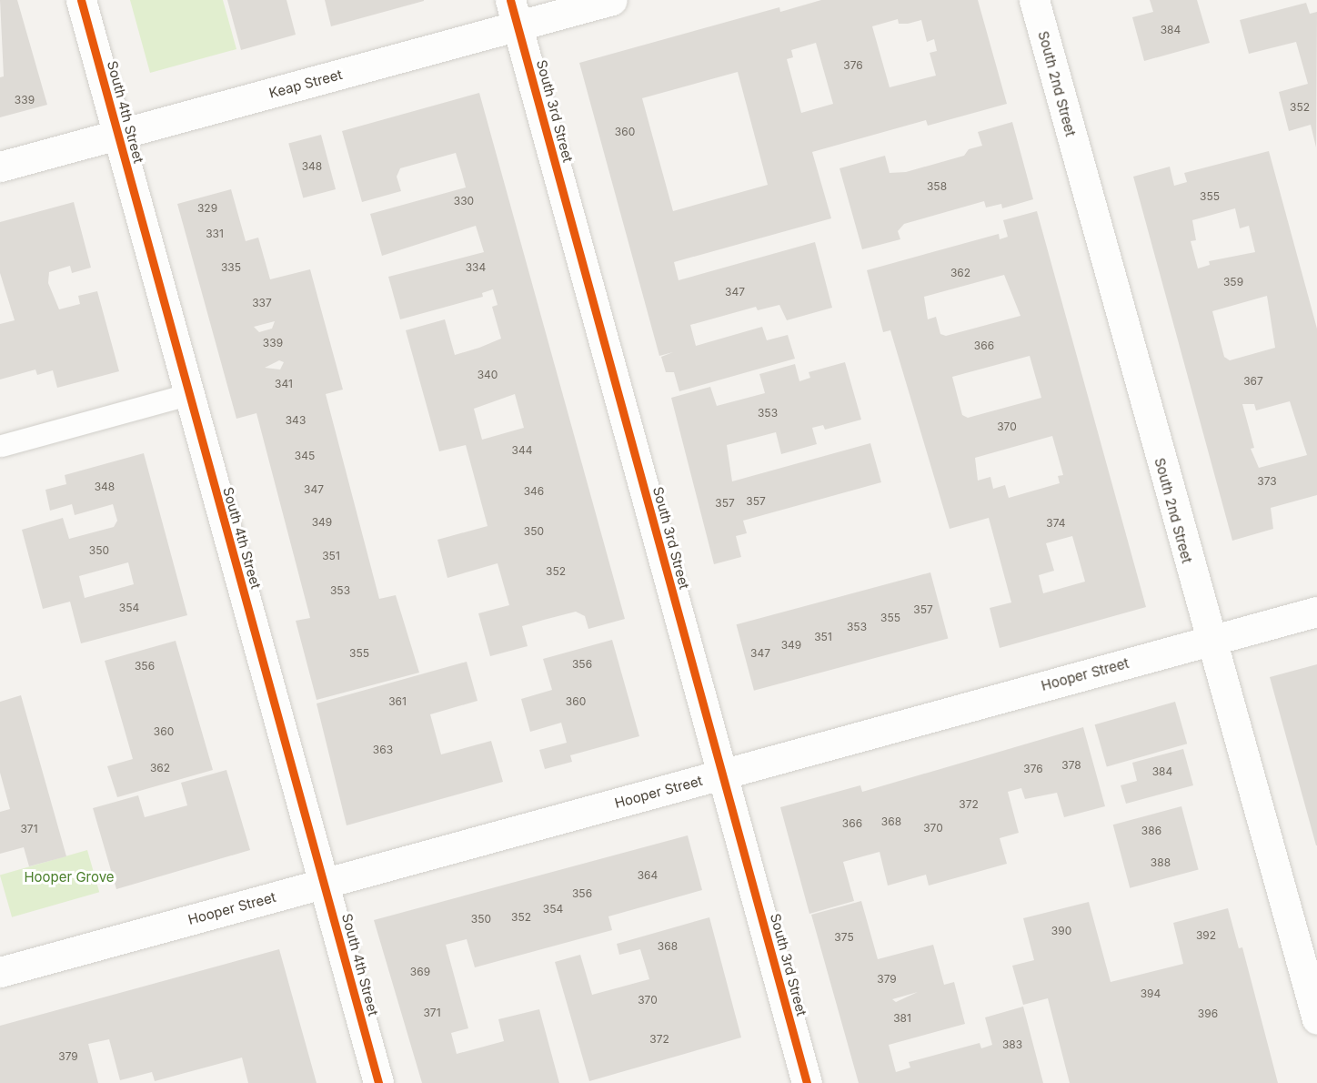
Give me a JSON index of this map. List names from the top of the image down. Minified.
{"streets":{"street":["Keap Street","South 2nd Street","South 3rd Street","South 4th Street","Hooper Street"]},"crossings":[["Keap Street","South 3rd Street"],["Keap Street","South 4th Street"],["South 2nd Street","Hooper Street"],["South 3rd Street","Hooper Street"],["South 4th Street","Hooper Street"]],"parks":["Hooper Grove"],"house_numbers":["384","376","339","352","360","348","358","355","330","329","331","335","334","362","359","347","337","339","366","340","367","341","353","343","370","344","345","373","348","347","346","357","357","349","374","350","350","351","352","353","354","357","355","353","351","349","355","347","356","356","361","360","360","363","378","362","376","384","372","368","366","370","371","386","388","364","356","354","352","350","390","392","375","368","369","379","394","370","371","396","381","372","383","379"]}
